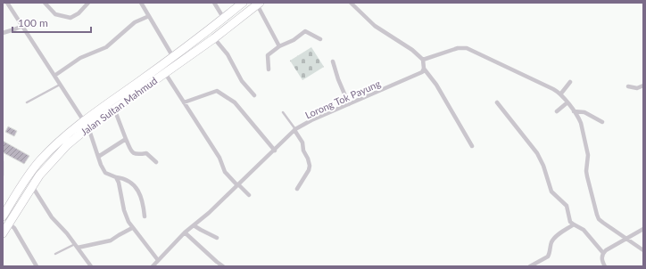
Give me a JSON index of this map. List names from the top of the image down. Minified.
{"streets":{"highway":["Jalan Sultan Mahmud"],"street":["Lorong Tok Payung"]},"scale_bar":"100 m"}
